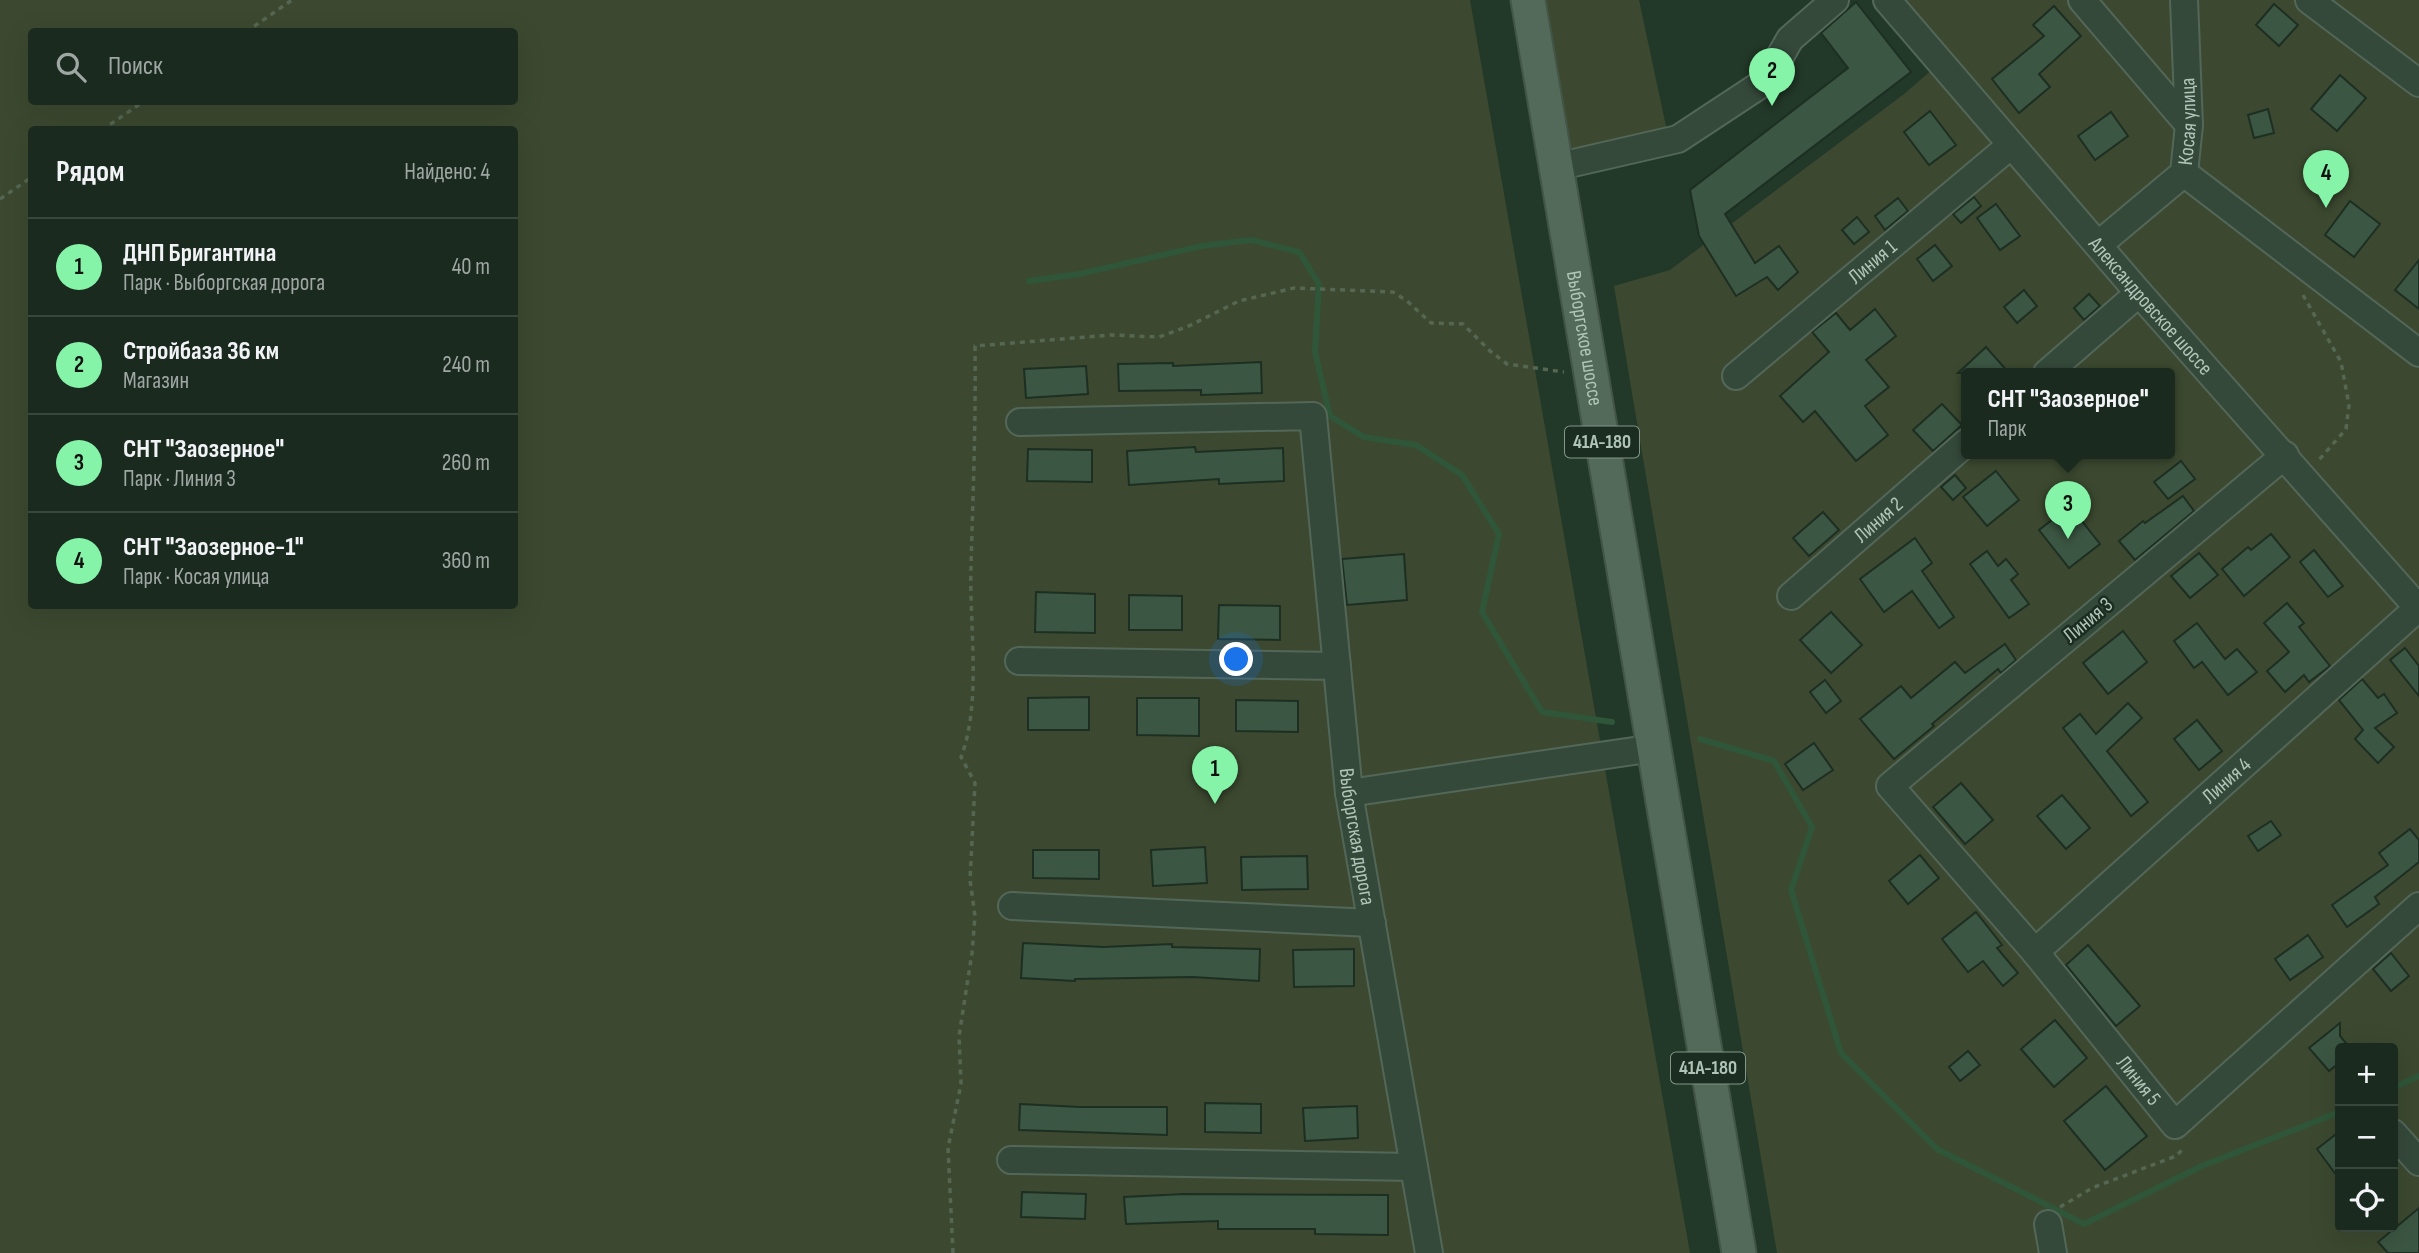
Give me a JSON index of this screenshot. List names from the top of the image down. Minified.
{"streets":{"main road":["Выборгское шоссе","41А-180"],"street":["Косая улица","Линия 1","Александровское шоссе","Линия 2","Линия 3","Линия 4","Выборгская дорога","Линия 5"]},"crossings":[["Косая улица","Александровское шоссе"],["Линия 1","Александровское шоссе"],["Александровское шоссе","Линия 3"],["Александровское шоссе","Линия 4"],["Линия 3","Линия 5"],["Линия 4","Линия 5"]],"page":{"search":"Поиск","pins":["2","4","3","1"],"heading":["Рядом","Найдено: 4"],"list":[{"mark":"1","name":"ДНП Бригантина","note":"Парк · Выборгская дорога","value":"40 m"},{"mark":"2","name":"Стройбаза 36 км","note":"Магазин","value":"240 m"},{"mark":"3","name":"СНТ \"Заозерное\"","note":"Парк · Линия 3","value":"260 m"},{"mark":"4","name":"СНТ \"Заозерное-1\"","note":"Парк · Косая улица","value":"360 m"}],"popup":["СНТ \"Заозерное\"","Парк"],"map_buttons":["+","−"]}}
